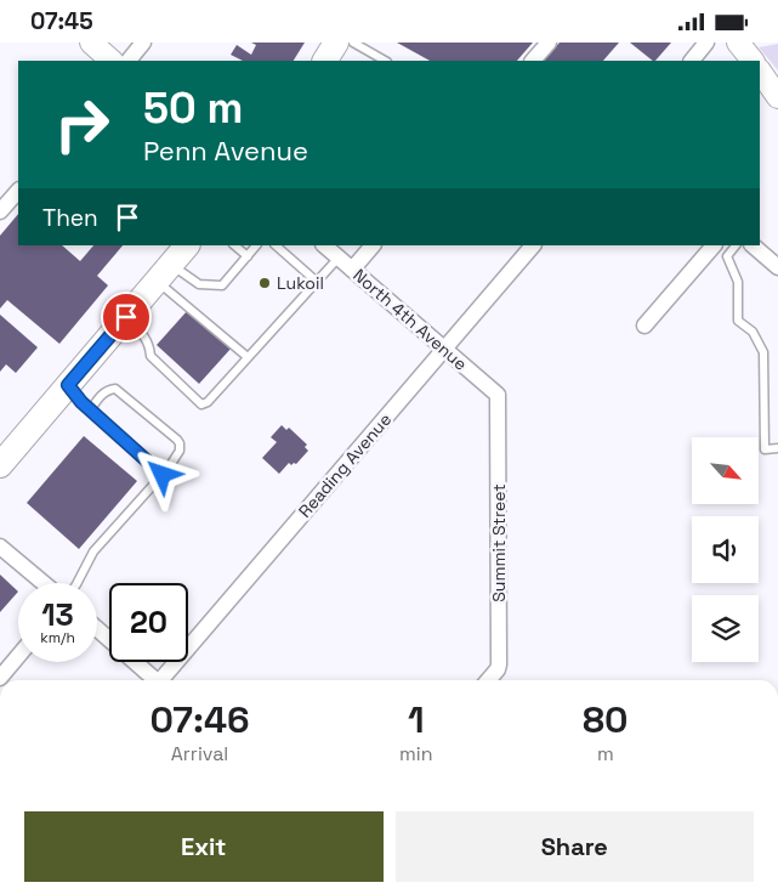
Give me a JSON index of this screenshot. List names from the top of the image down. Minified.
{"streets":{"street":["North 4th Avenue","Reading Avenue","Summit Street"]},"crossings":[["North 4th Avenue","Reading Avenue"],["North 4th Avenue","Summit Street"]],"places":["Lukoil"],"north":"bottom right","page":{"status":"07:45","turn":["50 m","Penn Avenue"],"then":"Then","speed":"13 km/h","limit":"20","eta":["07:46","Arrival","1","min","80","m"],"buttons":["Exit","Share"]}}
